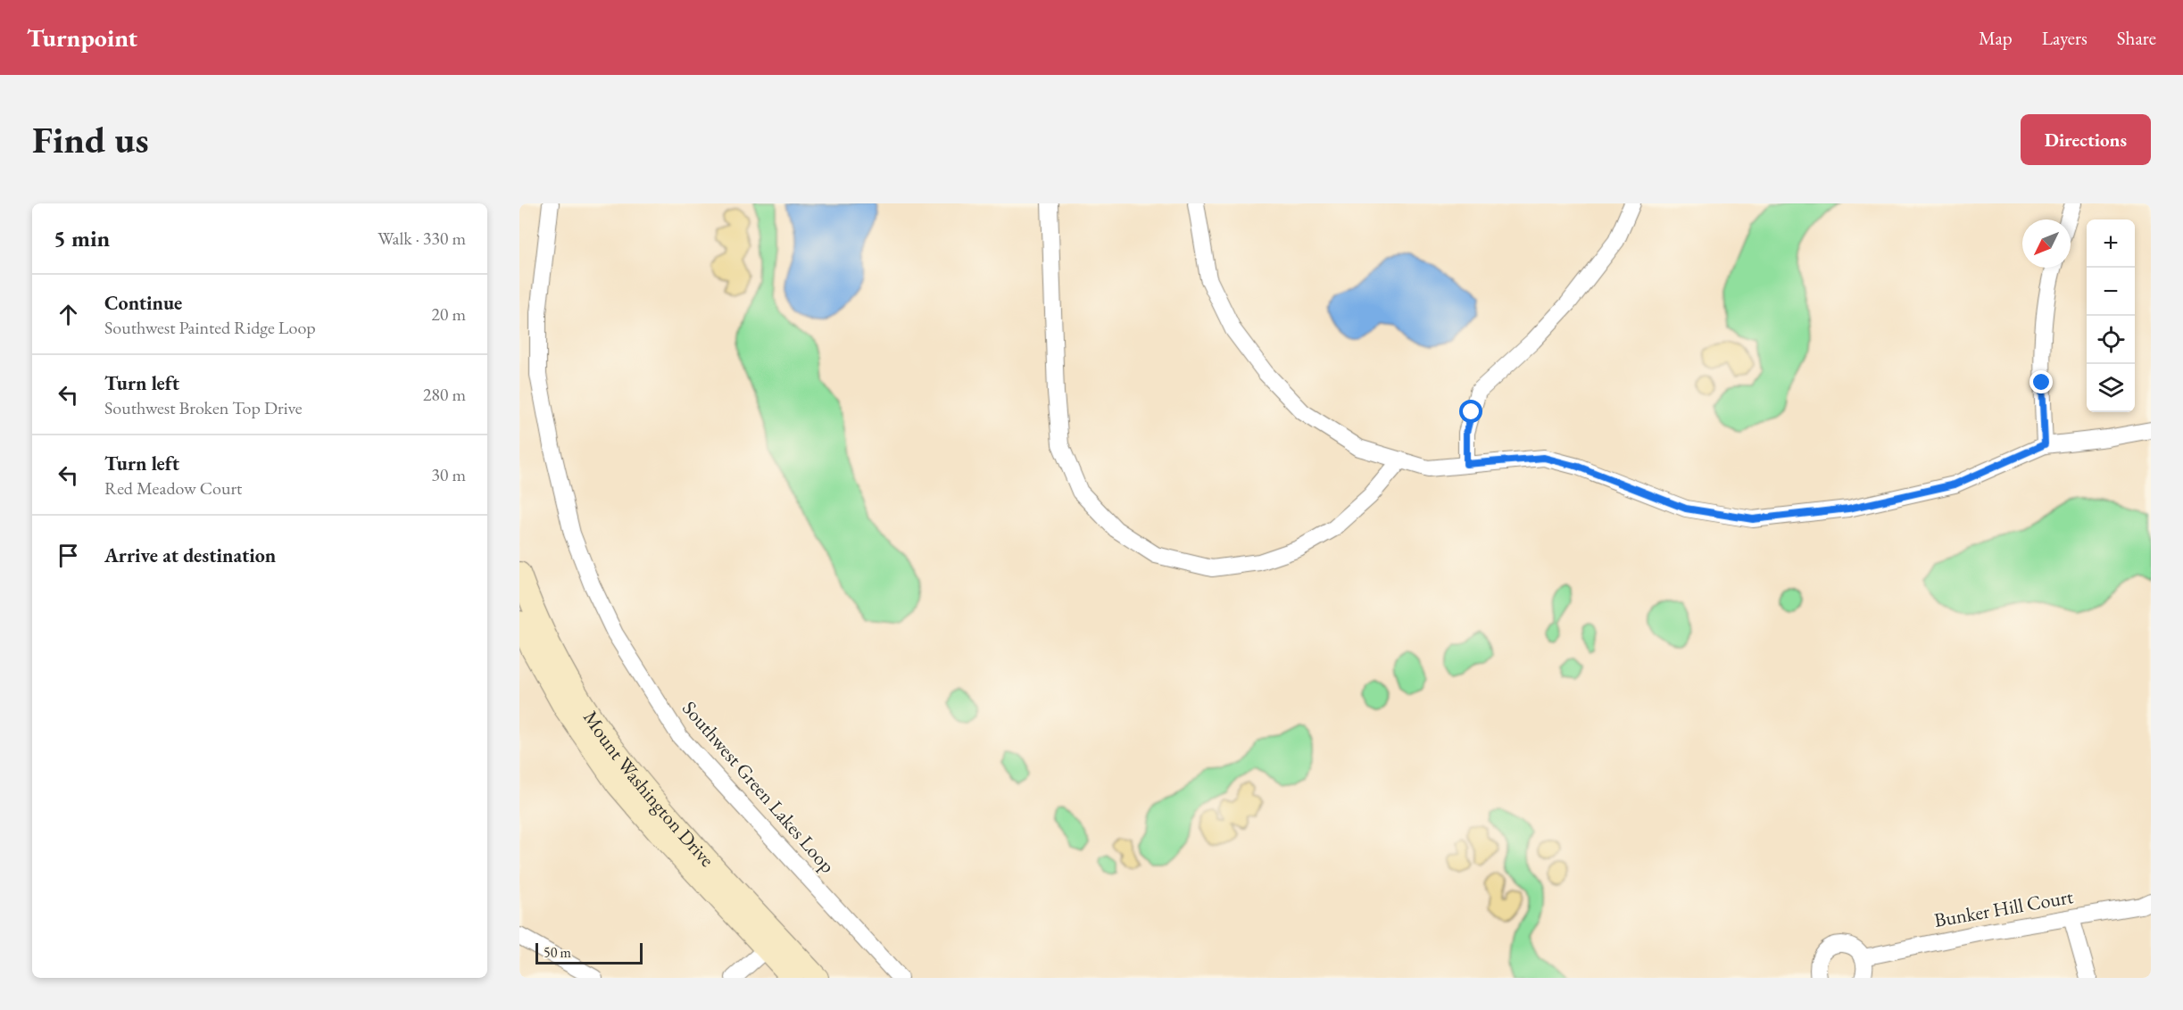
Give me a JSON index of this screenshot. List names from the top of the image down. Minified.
{"streets":{"main road":["Mount Washington Drive"],"street":["Southwest Green Lakes Loop","Bunker Hill Court"]},"scale_bar":"50 m","north":"bottom left","page":{"header":"Turnpoint","nav":["Map","Layers","Share"],"buttons":"Directions","title":"Find us","heading":["5 min","Walk · 330 m"],"map_buttons":["+","−"],"list":[["Continue","Southwest Painted Ridge Loop","20 m"],["Turn left","Southwest Broken Top Drive","280 m"],["Turn left","Red Meadow Court","30 m"],"Arrive at destination"],"scale":"50 m"}}
